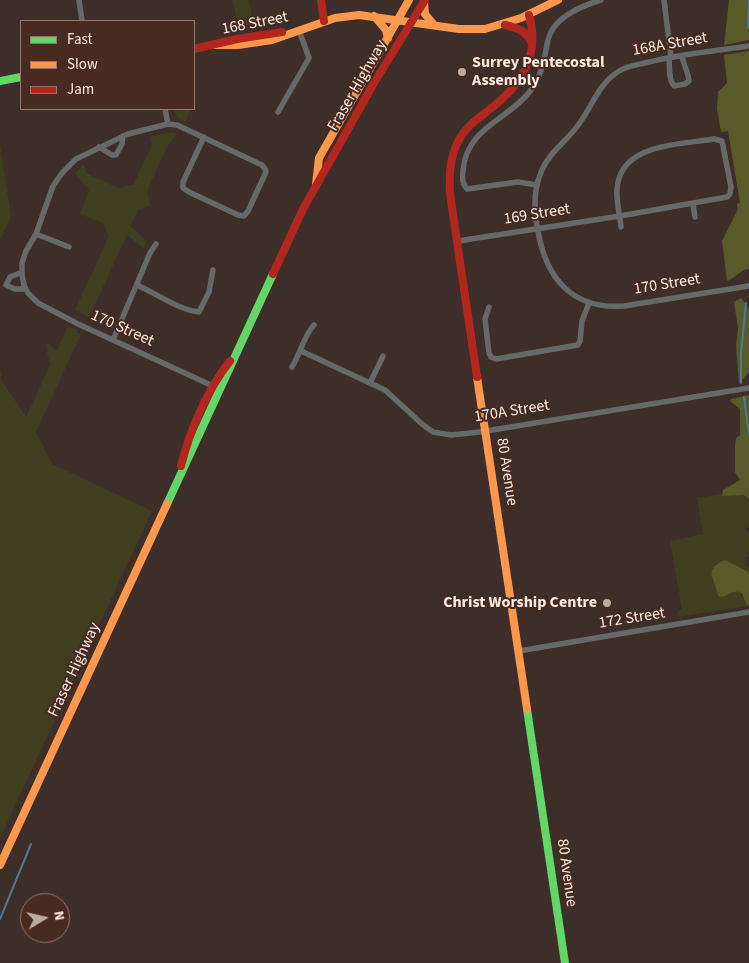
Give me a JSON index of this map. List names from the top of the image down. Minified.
{"streets":{"main road":["168 Street","Fraser Highway","80 Avenue"],"street":["168A Street","169 Street","170 Street","170A Street","172 Street"]},"crossings":[["168 Street","Fraser Highway"],["168 Street","80 Avenue"],["168A Street","169 Street"],["168A Street","170 Street"],["Fraser Highway","170 Street"],["169 Street","170 Street"],["169 Street","80 Avenue"],["170A Street","80 Avenue"],["80 Avenue","172 Street"]],"places":["Surrey Pentecostal Assembly","Christ Worship Centre"],"legend":["Fast","Slow","Jam"],"north":"right"}
